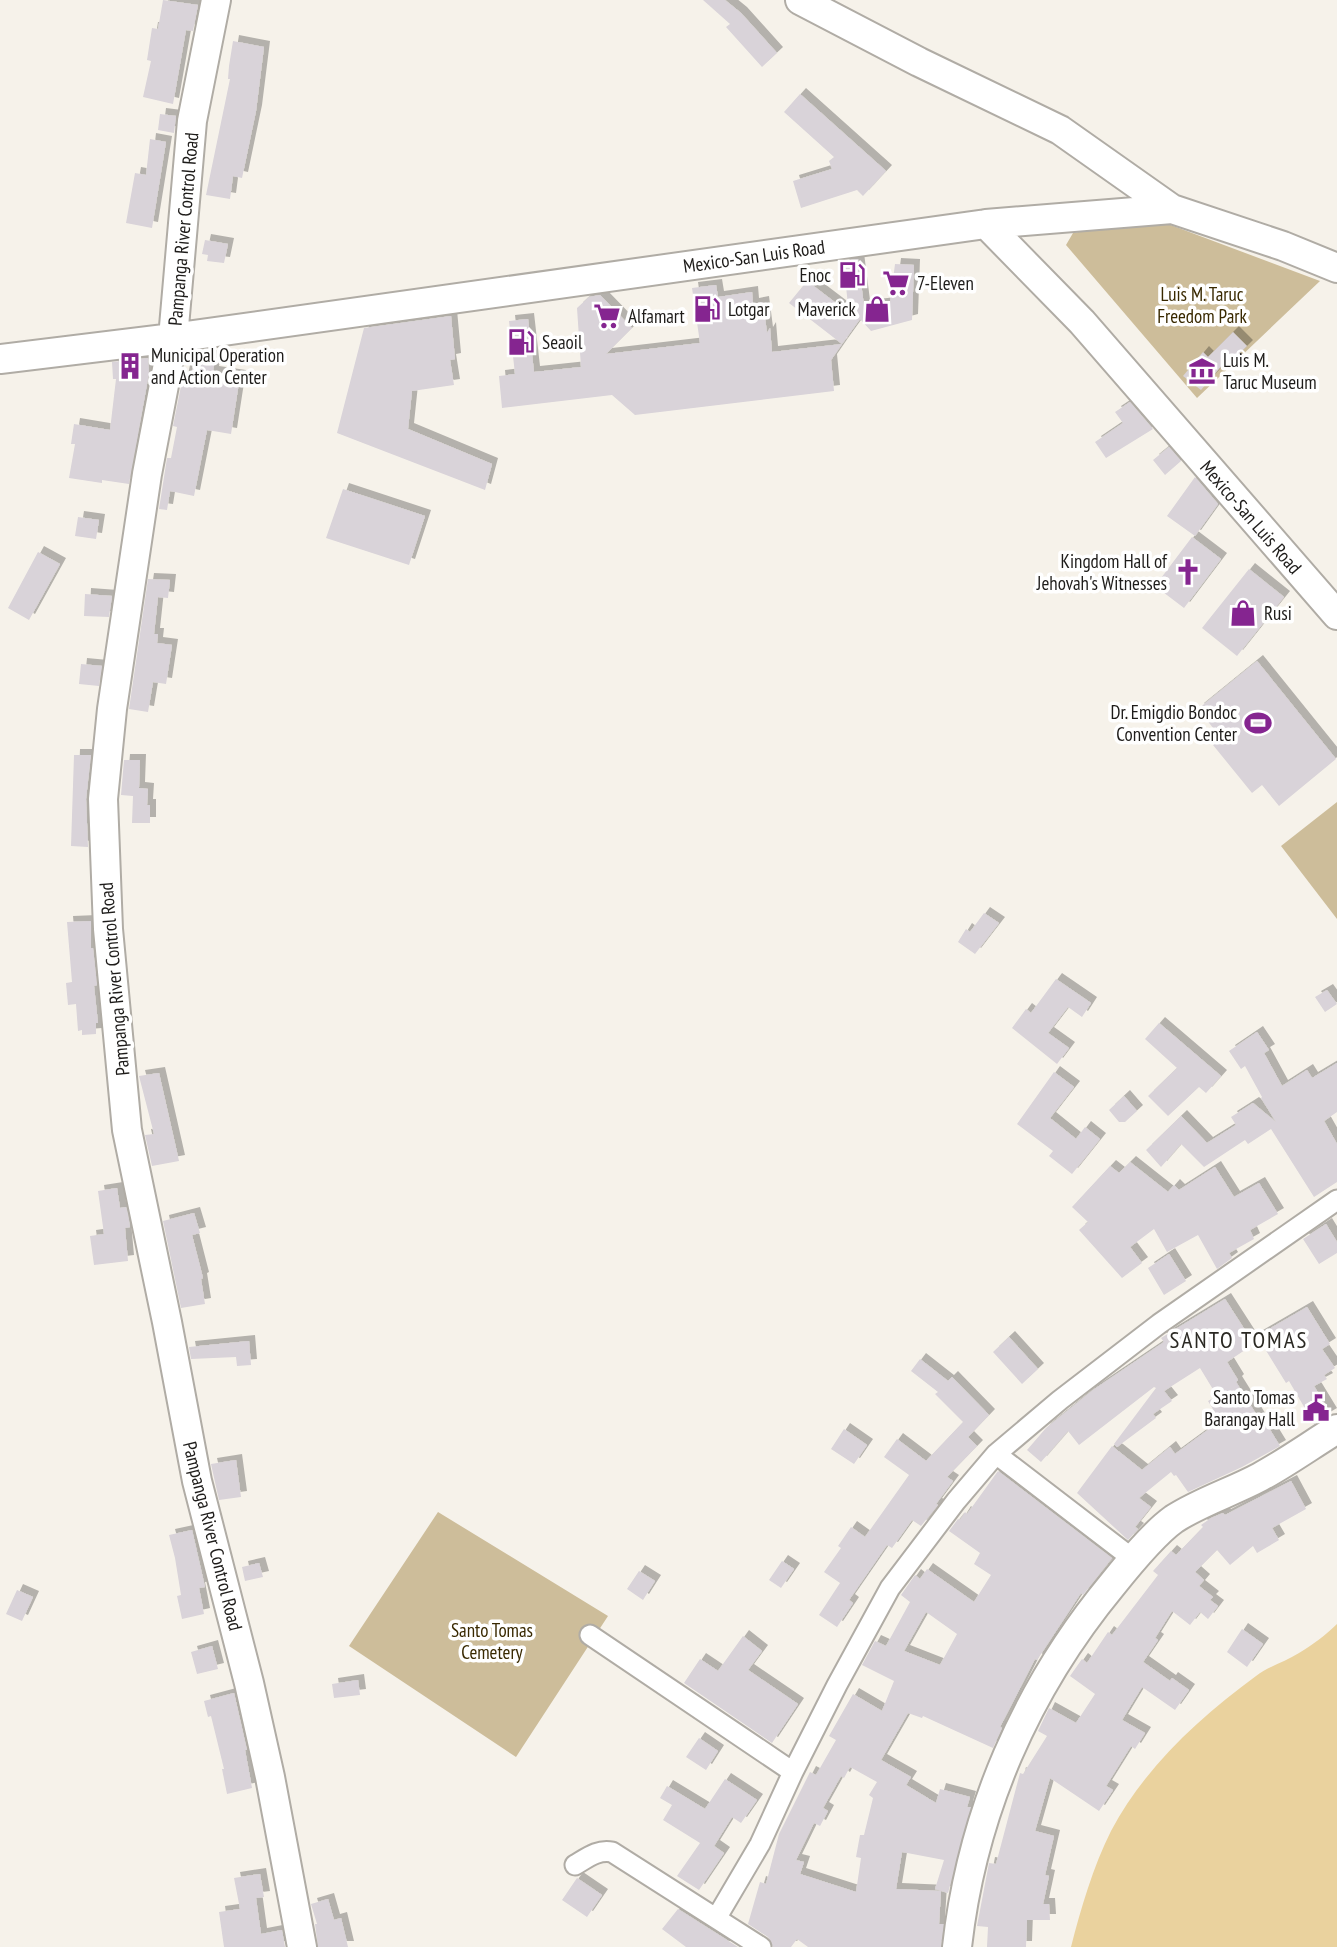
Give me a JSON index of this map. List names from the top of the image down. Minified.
{"streets":{"street":["Pampanga River Control Road","Mexico-San Luis Road"]},"crossings":[["Pampanga River Control Road","Mexico-San Luis Road"]],"districts":["SANTO TOMAS"],"parks":["Luis M. Taruc Freedom Park","Santo Tomas Cemetery"],"places":{"fuel station":["Enoc","Lotgar","Seaoil"],"supermarket":["7-Eleven","Alfamart"],"shop":["Maverick","Rusi"],"building":["Municipal Operation and Action Center"],"museum":["Luis M. Taruc Museum"],"church":["Kingdom Hall of Jehovah's Witnesses"],"sports":["Dr. Emigdio Bondoc Convention Center"],"public building":["Santo Tomas Barangay Hall"]}}
